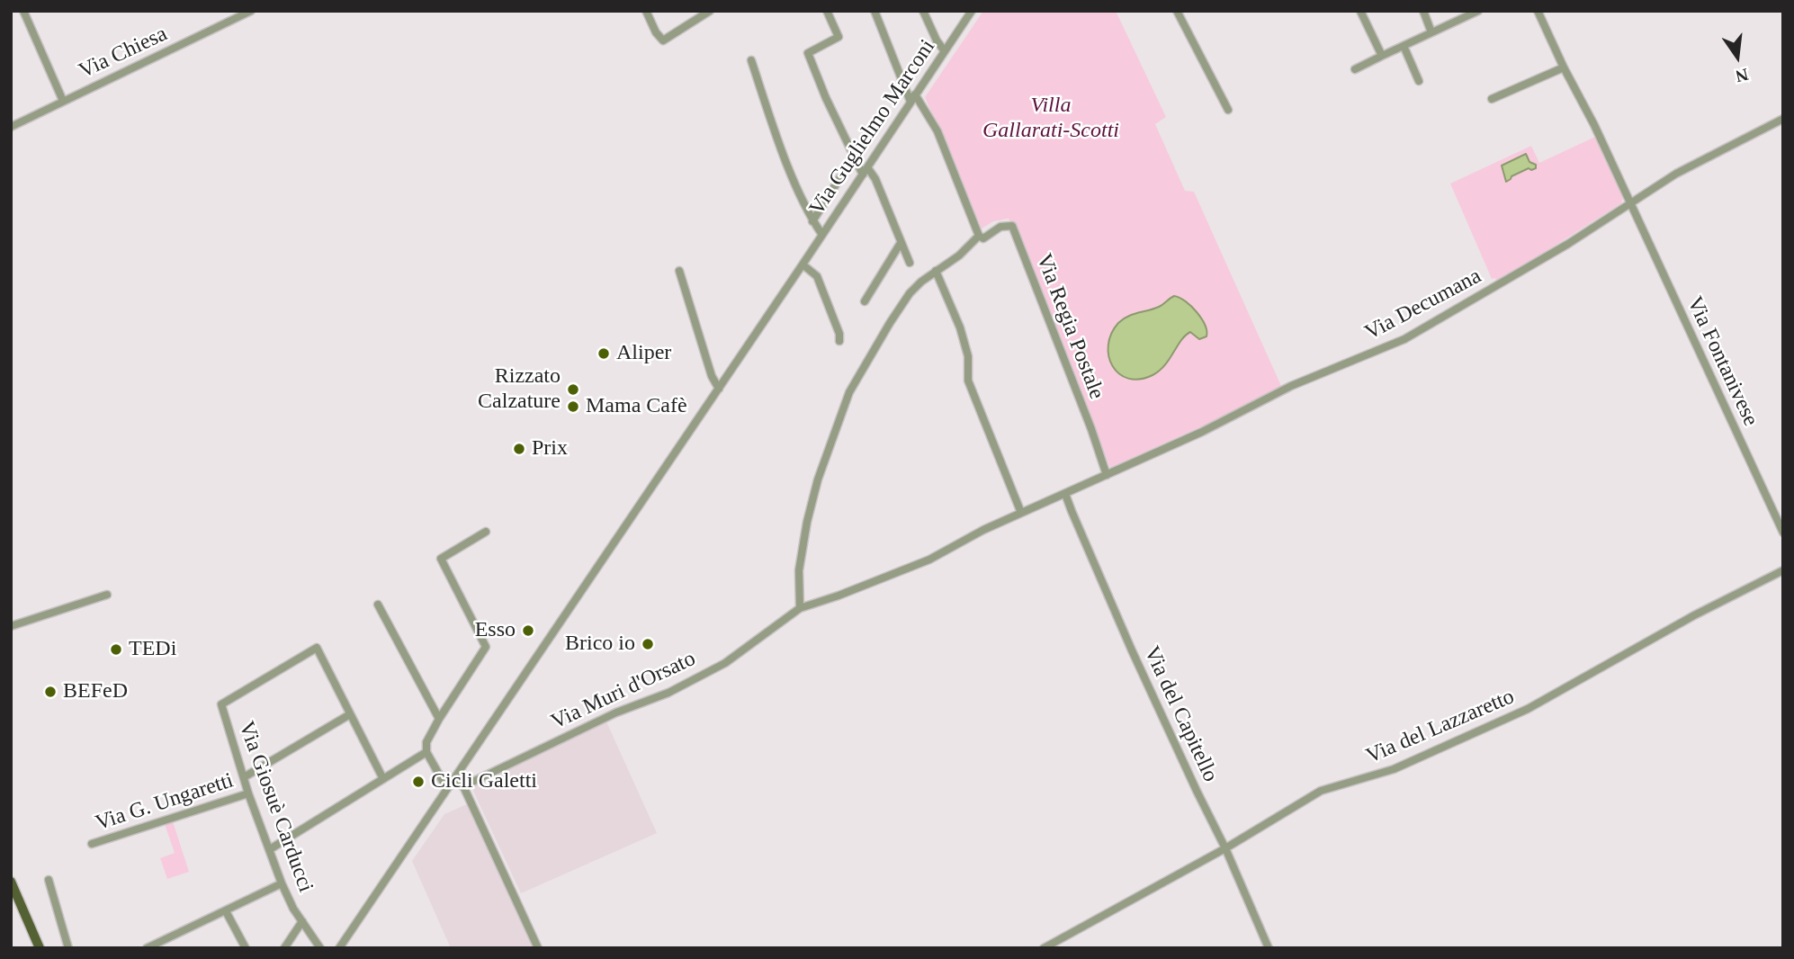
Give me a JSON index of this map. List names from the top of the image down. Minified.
{"streets":{"street":["Via Chiesa","Via Guglielmo Marconi","Via Decumana","Via Regia Postale","Via Fontanivese","Via Muri d'Orsato","Via del Capitello","Via del Lazzaretto","Via G. Ungaretti","Via Giosuè Carducci"]},"crossings":[["Via Decumana","Via Regia Postale"],["Via Decumana","Via Fontanivese"],["Via Decumana","Via Muri d'Orsato"],["Via Decumana","Via del Capitello"],["Via Regia Postale","Via Muri d'Orsato"],["Via del Capitello","Via del Lazzaretto"],["Via G. Ungaretti","Via Giosuè Carducci"]],"parks":["Villa Gallarati-Scotti"],"places":["Aliper","Rizzato Calzature","Mama Cafè","Prix","Esso","Brico io","TEDi","BEFeD","Cicli Galetti"],"north":"bottom"}
